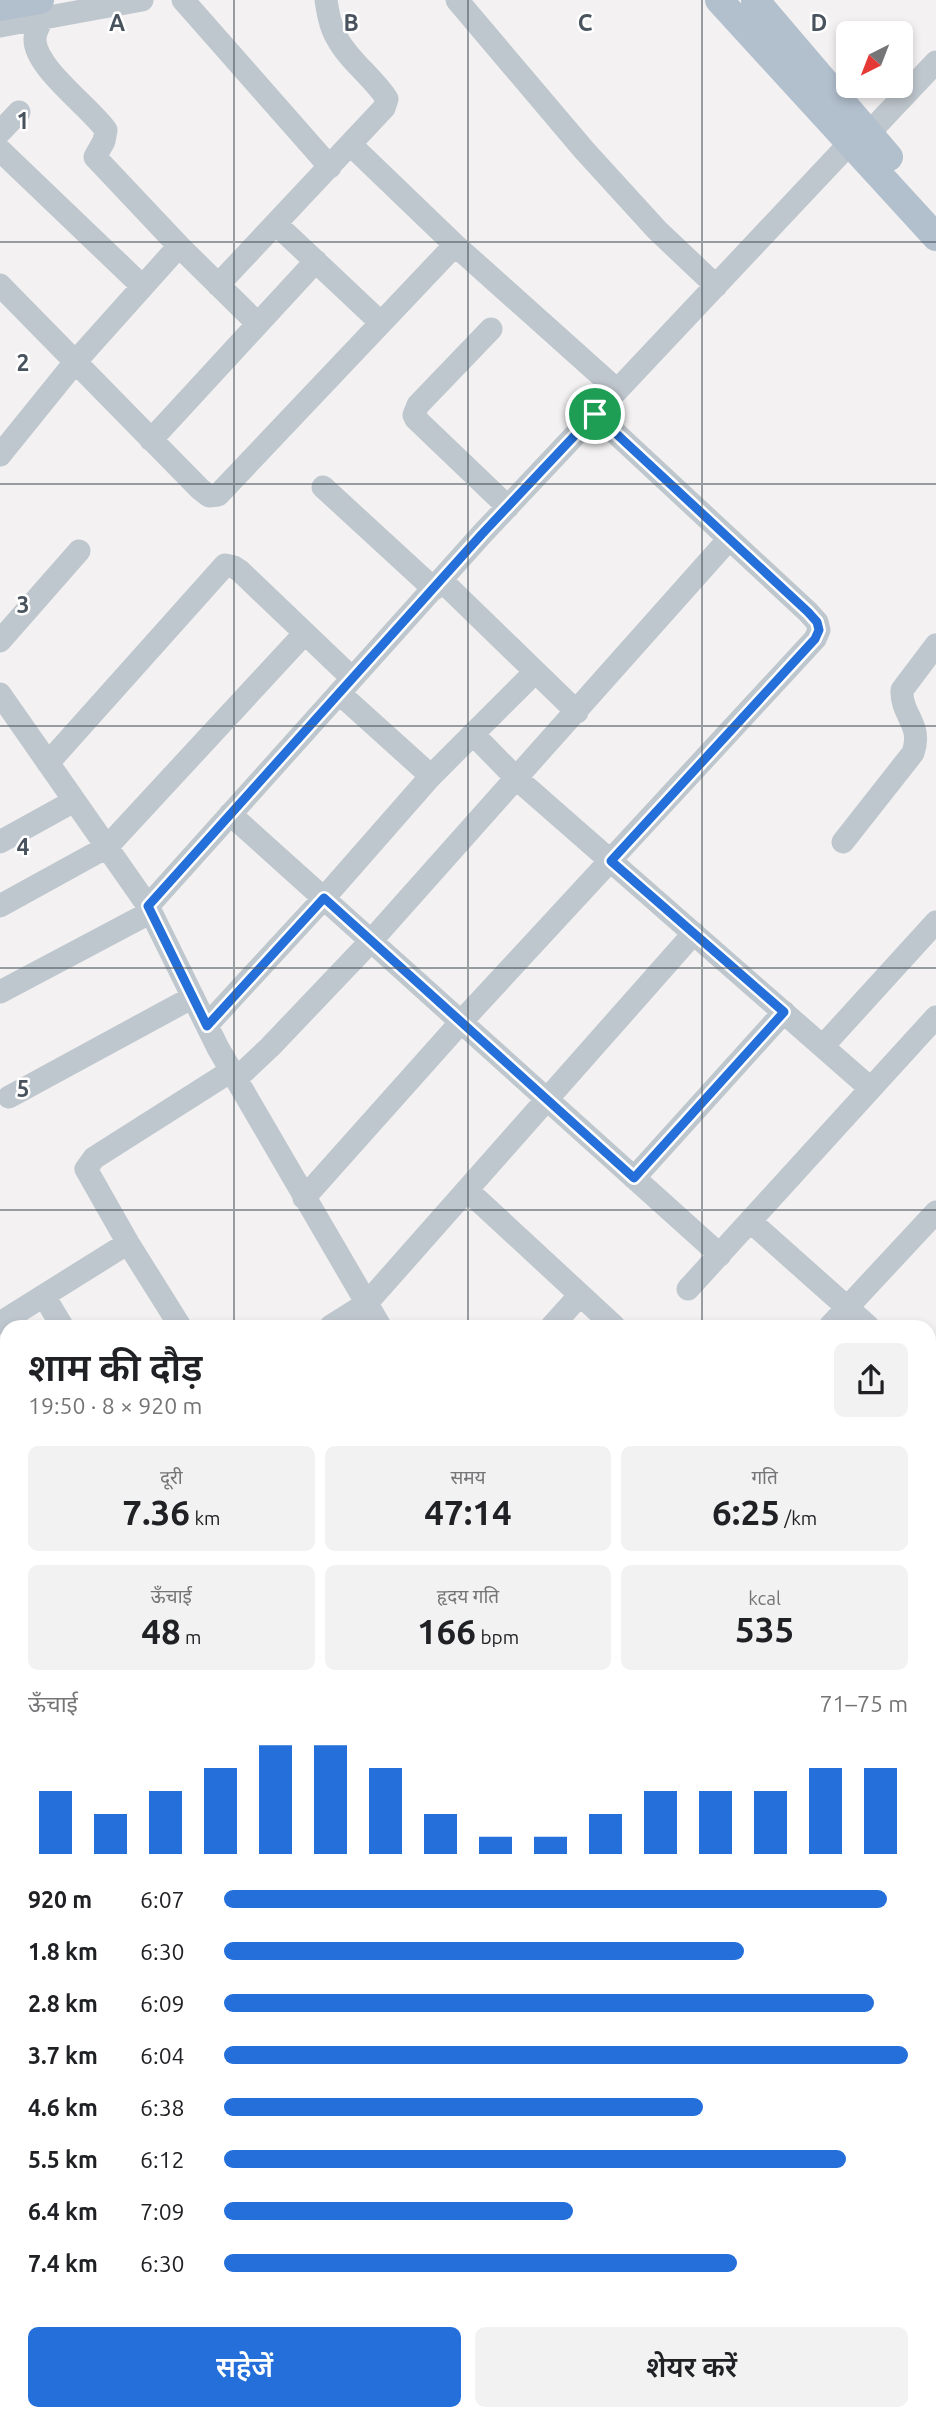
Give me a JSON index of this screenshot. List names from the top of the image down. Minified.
{"north":"bottom left","page":{"heading":["शाम की दौड़","19:50 · 8 × 920 m"],"stats":[["दूरी","7.36 km"],["समय","47:14"],["गति","6:25 /km"],["ऊँचाई","48 m"],["हृदय गति","166 bpm"],["kcal","535"]],"chart":["ऊँचाई","71–75 m"],"list":[{"name":"920 m","note":"6:07"},{"name":"1.8 km","note":"6:30"},{"name":"2.8 km","note":"6:09"},{"name":"3.7 km","note":"6:04"},{"name":"4.6 km","note":"6:38"},{"name":"5.5 km","note":"6:12"},{"name":"6.4 km","note":"7:09"},{"name":"7.4 km","note":"6:30"}],"buttons":["सहेजें","शेयर करें"]},"grid":{"columns":["A","B","C","D"],"rows":["1","2","3","4","5"]}}
